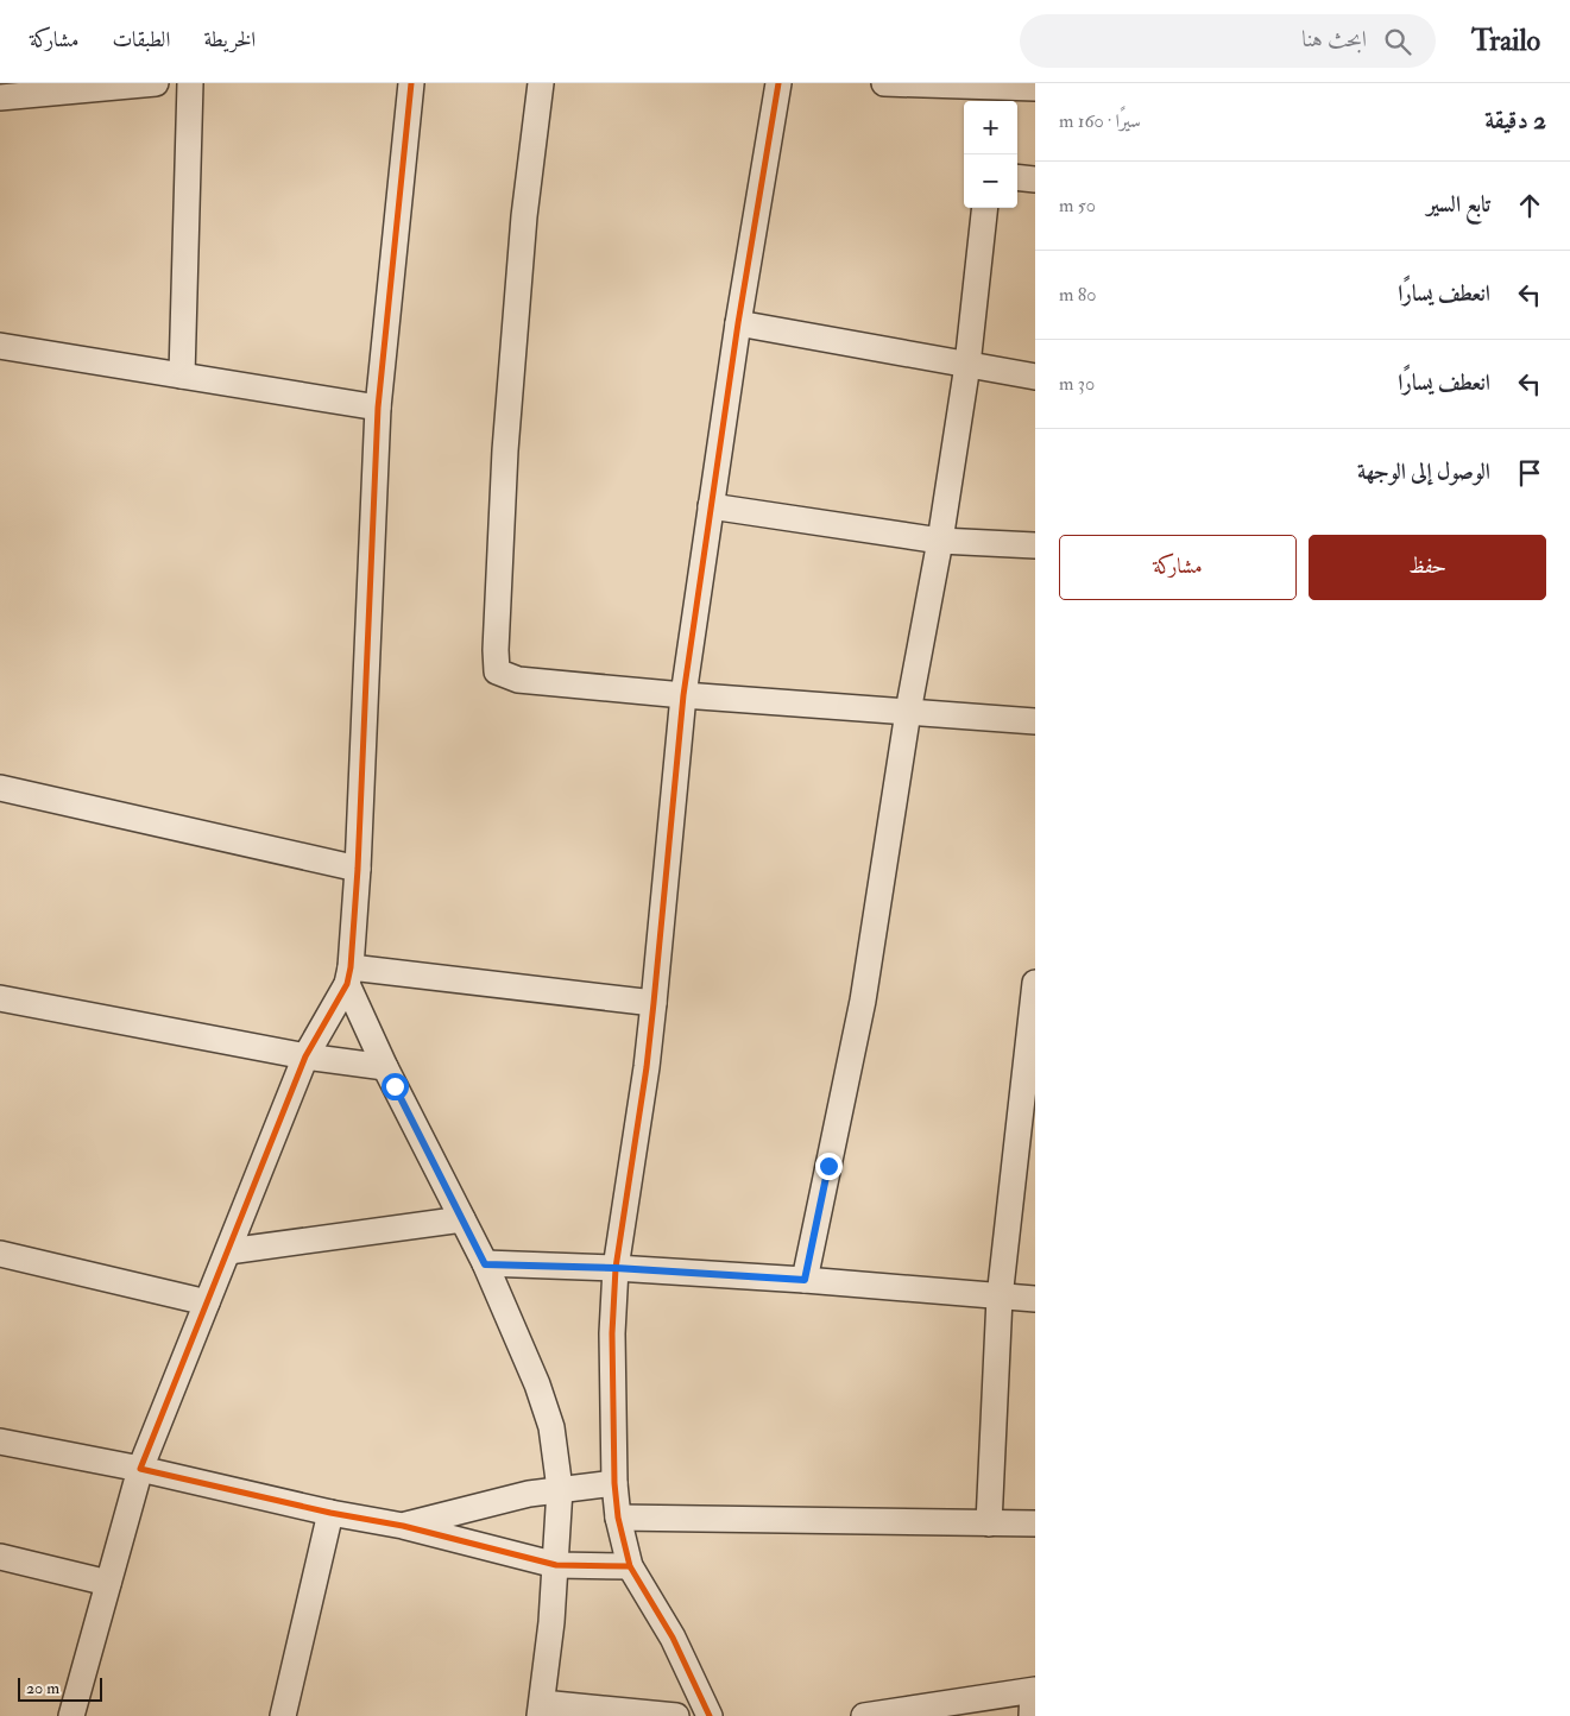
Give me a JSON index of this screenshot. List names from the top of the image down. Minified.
{"scale_bar":"20 m","page":{"header":"Trailo","search":"ابحث هنا","nav":["الخريطة","الطبقات","مشاركة"],"heading":["2 دقيقة","سيرًا · 160 m"],"map_buttons":["+","−"],"list":[["تابع السير","50 m"],["انعطف يسارًا","80 m"],["انعطف يسارًا","30 m"],"الوصول إلى الوجهة"],"buttons":["حفظ","مشاركة"],"scale":"20 m"}}
